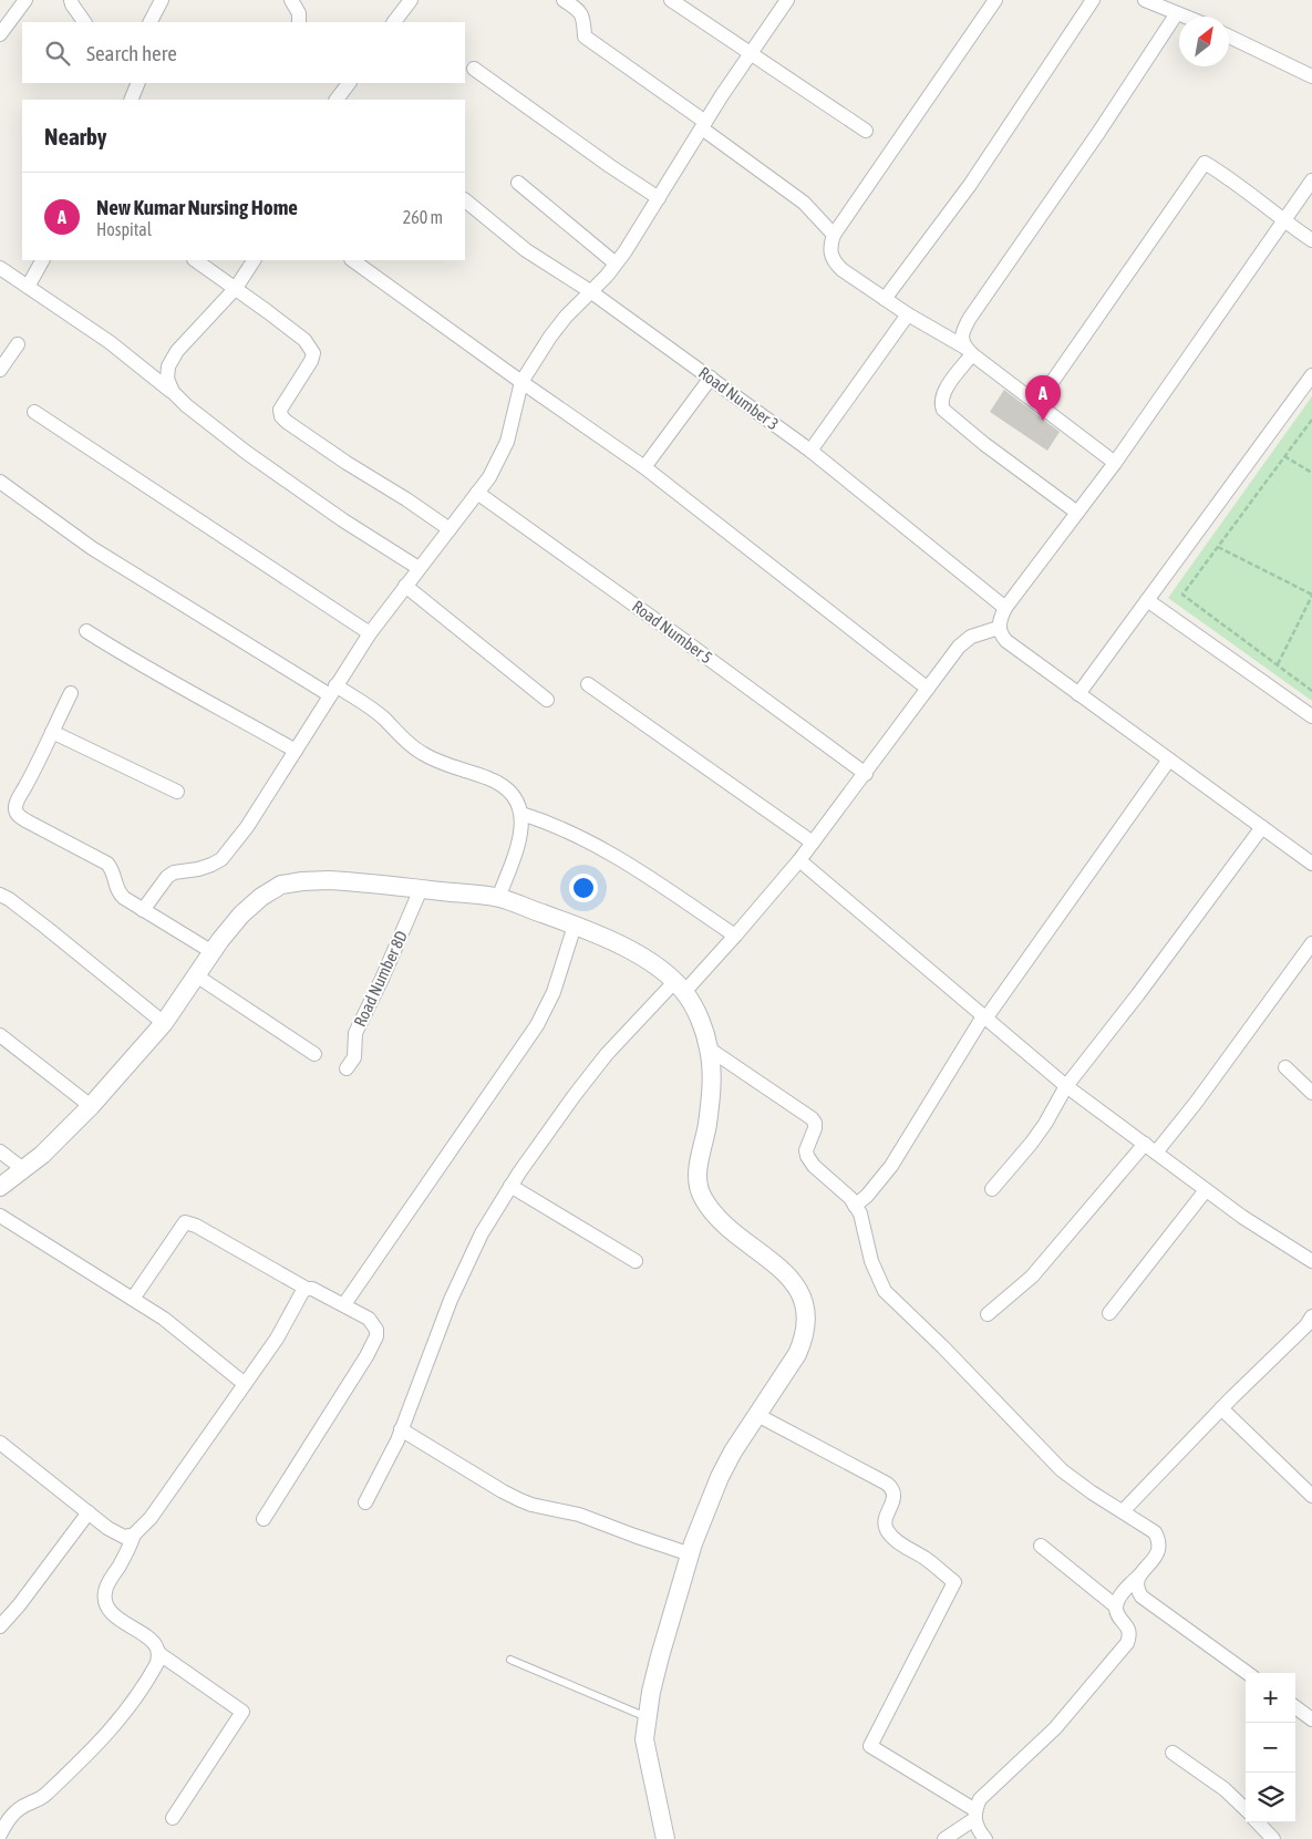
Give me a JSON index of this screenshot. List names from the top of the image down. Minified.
{"streets":{"street":["Road Number 3","Road Number 5","Road Number 8D"]},"north":"top right","page":{"search":"Search here","heading":"Nearby","list":[{"mark":"A","name":"New Kumar Nursing Home","note":"Hospital","value":"260 m"}],"pins":"A","map_buttons":["+","−"]}}
